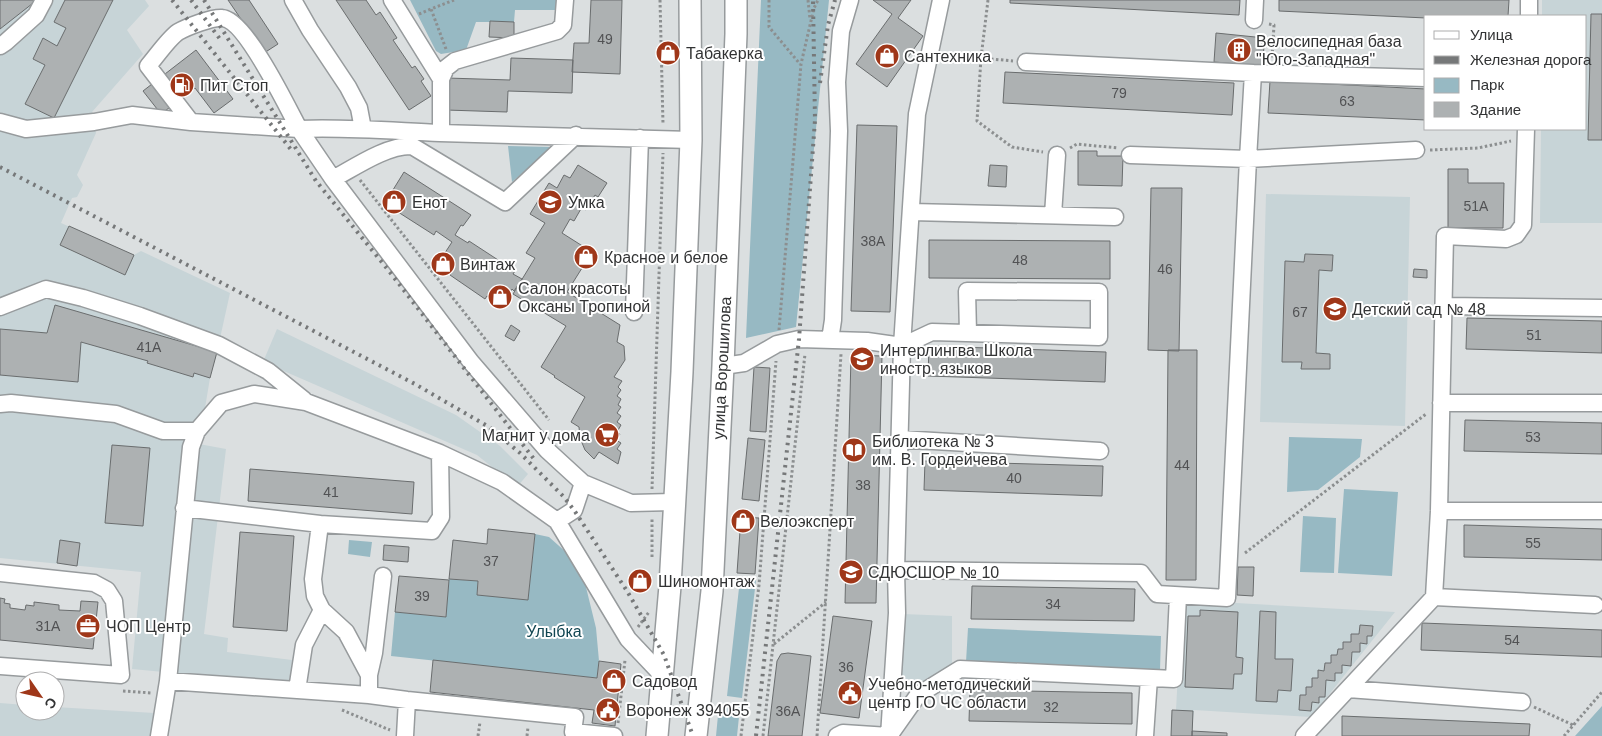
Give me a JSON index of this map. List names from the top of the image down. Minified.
{"streets":{"main road":["улица Ворошилова"]},"parks":["Улыбка"],"places":{"building":["Велосипедная база \"Юго-Западная\""],"shop":["Табакерка","Сантехника","Енот","Красное и белое","Винтаж","Салон красоты Оксаны Тропиной","Велоэксперт","Шиномонтаж","Садовод"],"fuel station":["Пит Стоп"],"school or university":["Умка","Детский сад № 48","Интерлингва. Школа иностр. языков","СДЮСШОР № 10"],"supermarket":["Магнит у дома"],"library":["Библиотека № 3 им. В. Гордейчева"],"office":["ЧОП Центр"],"public building":["Учебно-методический центр ГО ЧС области","Воронеж 394055"]},"house_numbers":["49","79","63","51А","38А","48","46","67","51","41А","53","44","40","38","41","55","37","39","34","31А","54","36","32","36А"],"legend":["Улица","Железная дорога","Парк","Здание"],"north":"bottom right"}
